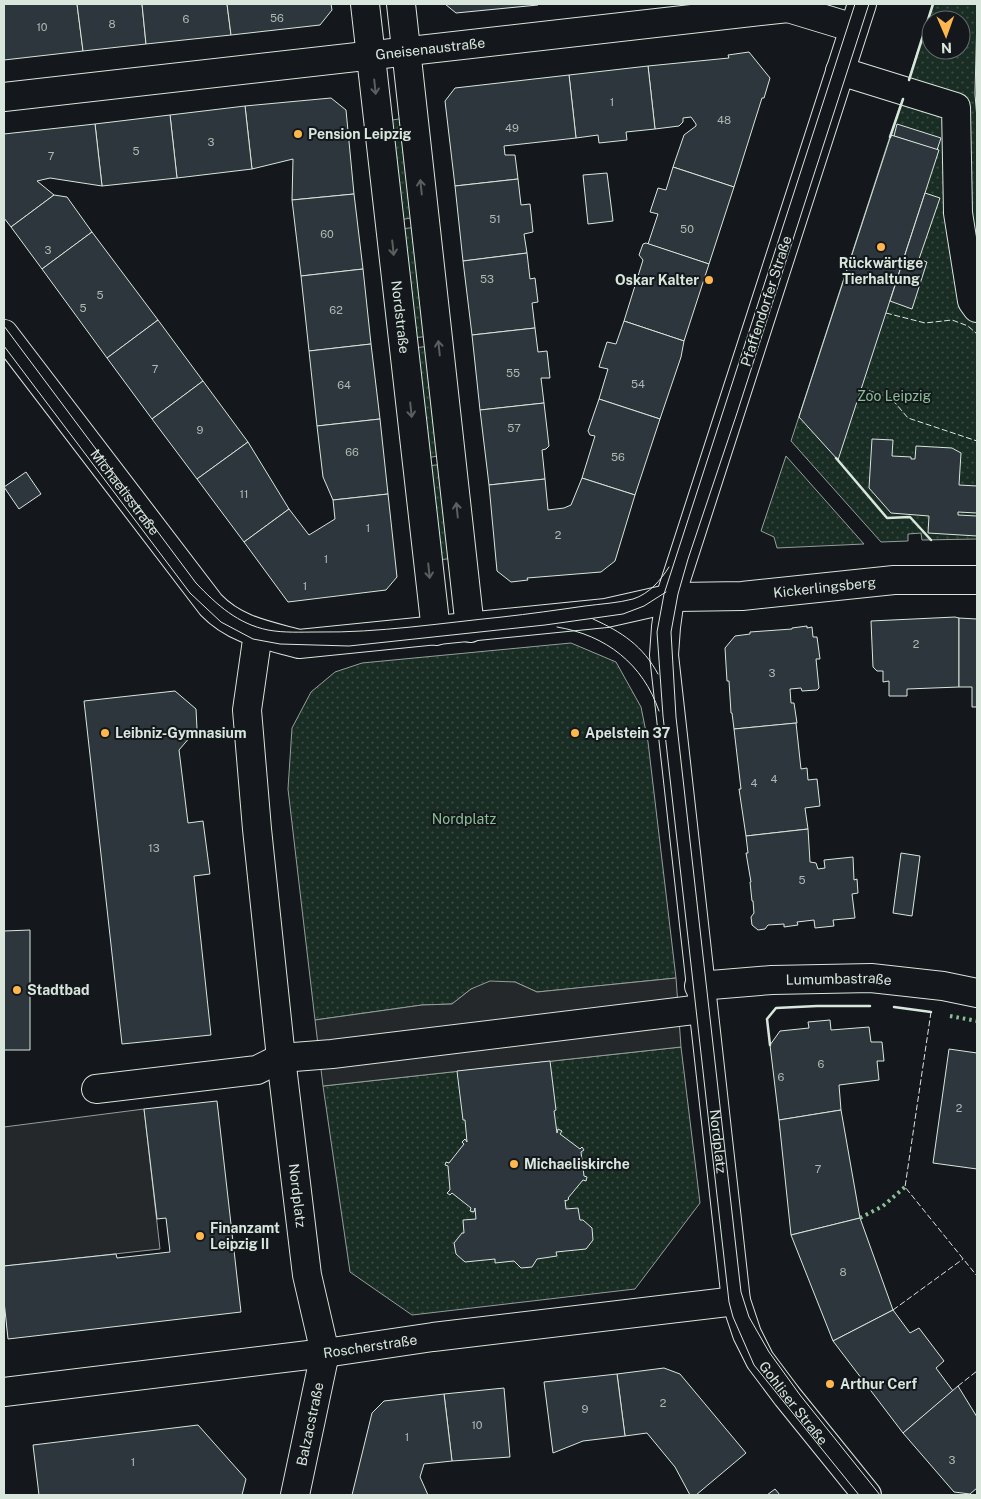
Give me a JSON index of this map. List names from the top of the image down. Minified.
{"streets":{"street":["Gneisenaustraße","Pfaffendorfer Straße","Nordstraße","Michaelisstraße","Kickerlingsberg","Lumumbastraße","Nordplatz","Roscherstraße","Gohliser Straße","Balzacstraße"]},"crossings":[["Gneisenaustraße","Pfaffendorfer Straße"],["Gneisenaustraße","Nordstraße"],["Pfaffendorfer Straße","Kickerlingsberg"],["Pfaffendorfer Straße","Nordplatz"],["Michaelisstraße","Nordplatz"],["Kickerlingsberg","Nordplatz"],["Lumumbastraße","Nordplatz"],["Nordplatz","Roscherstraße"],["Nordplatz","Gohliser Straße"],["Nordplatz","Balzacstraße"],["Roscherstraße","Gohliser Straße"],["Roscherstraße","Balzacstraße"]],"parks":["Zoo Leipzig","Nordplatz"],"places":["Pension Leipzig","Rückwärtige Tierhaltung","Oskar Kalter","Leibniz-Gymnasium","Apelstein 37","Stadtbad","Michaeliskirche","Finanzamt Leipzig II","Arthur Cerf"],"house_numbers":["56","6","8","10","1","48","49","3","5","7","51","50","60","3","53","5","5","62","7","55","54","64","57","9","66","56","11","1","2","1","1","2","3","4","4","13","5","6","6","2","7","8","2","9","10","1","3","1"],"north":"bottom"}
